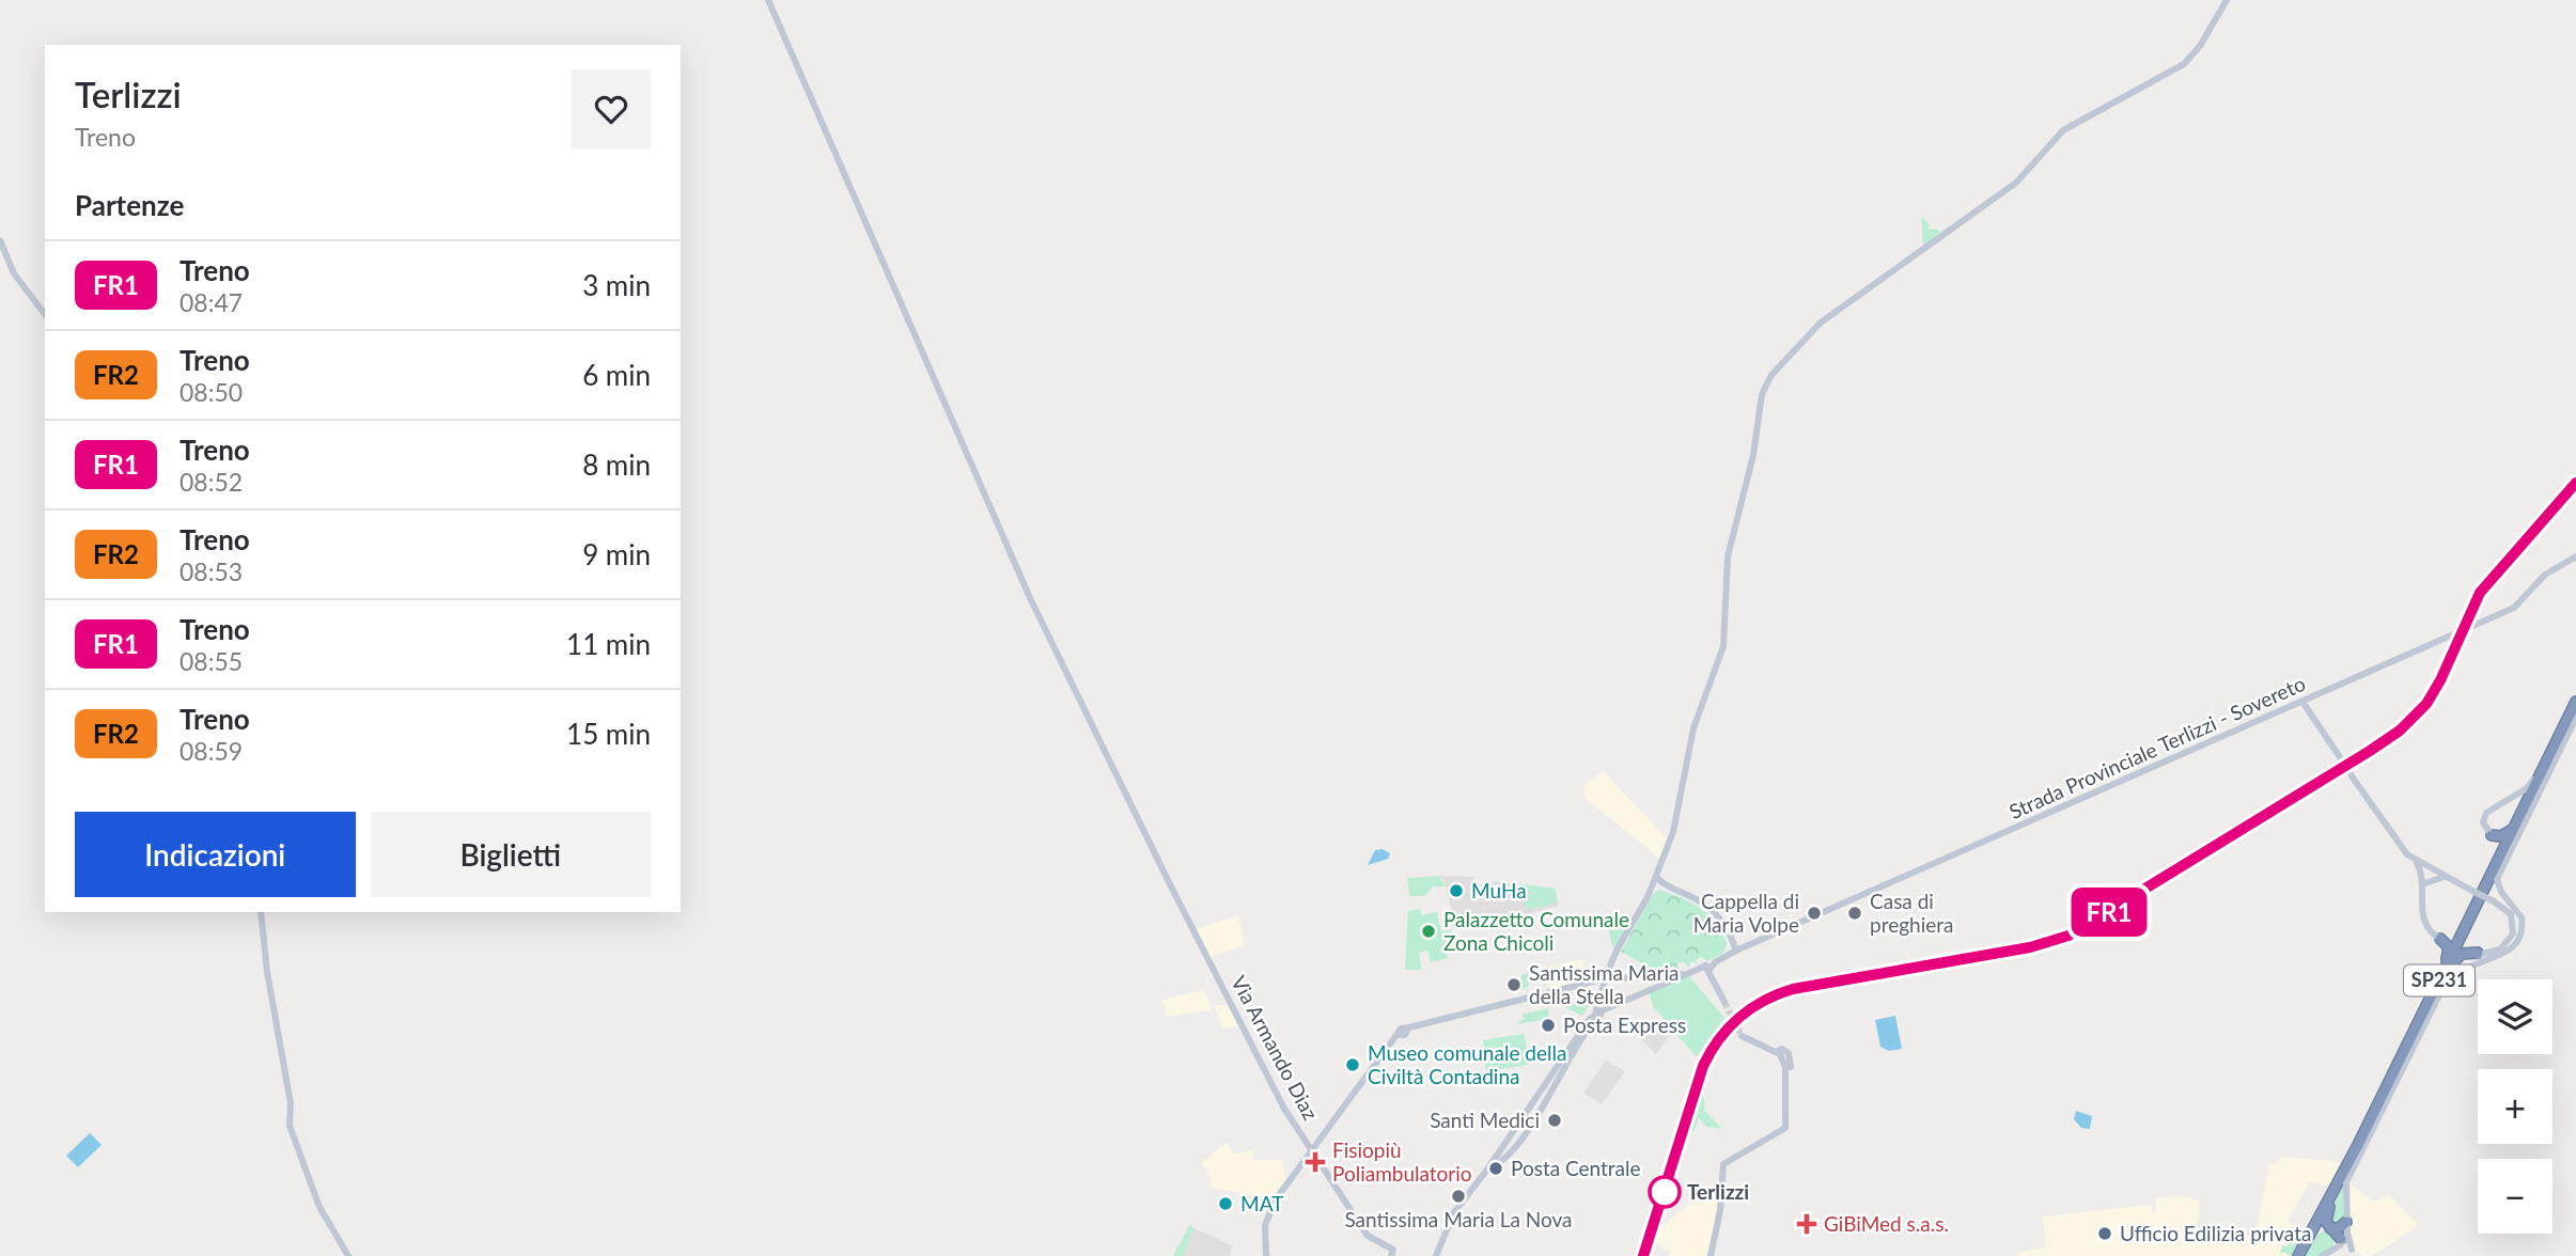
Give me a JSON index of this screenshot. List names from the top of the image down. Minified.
{"streets":{"highway":["SP231"],"main road":["Strada Provinciale Terlizzi - Sovereto","Via Armando Diaz"]},"places":{"other":["MuHa","Cappella di Maria Volpe","Casa di preghiera","Palazzetto Comunale Zona Chicoli","Santissima Maria della Stella","Posta Express","Museo comunale della Civiltà Contadina","Santi Medici","Posta Centrale","Terlizzi","Santissima Maria La Nova","MAT","Ufficio Edilizia privata"],"health":["Fisiopiù Poliambulatorio","GiBiMed s.a.s."]},"page":{"on_map":"FR1","heading":[["Terlizzi","Treno"],"Partenze"],"list":[{"mark":"FR1","name":"Treno","note":"08:47","value":"3 min"},{"mark":"FR2","name":"Treno","note":"08:50","value":"6 min"},{"mark":"FR1","name":"Treno","note":"08:52","value":"8 min"},{"mark":"FR2","name":"Treno","note":"08:53","value":"9 min"},{"mark":"FR1","name":"Treno","note":"08:55","value":"11 min"},{"mark":"FR2","name":"Treno","note":"08:59","value":"15 min"}],"buttons":["Indicazioni","Biglietti"],"map_buttons":["+","−"]}}
